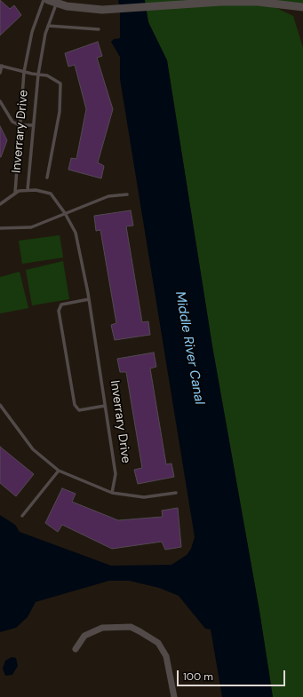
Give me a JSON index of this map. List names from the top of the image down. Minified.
{"streets":{"lane":["Inverrary Drive"]},"water":["Middle River Canal"],"scale_bar":"100 m"}
